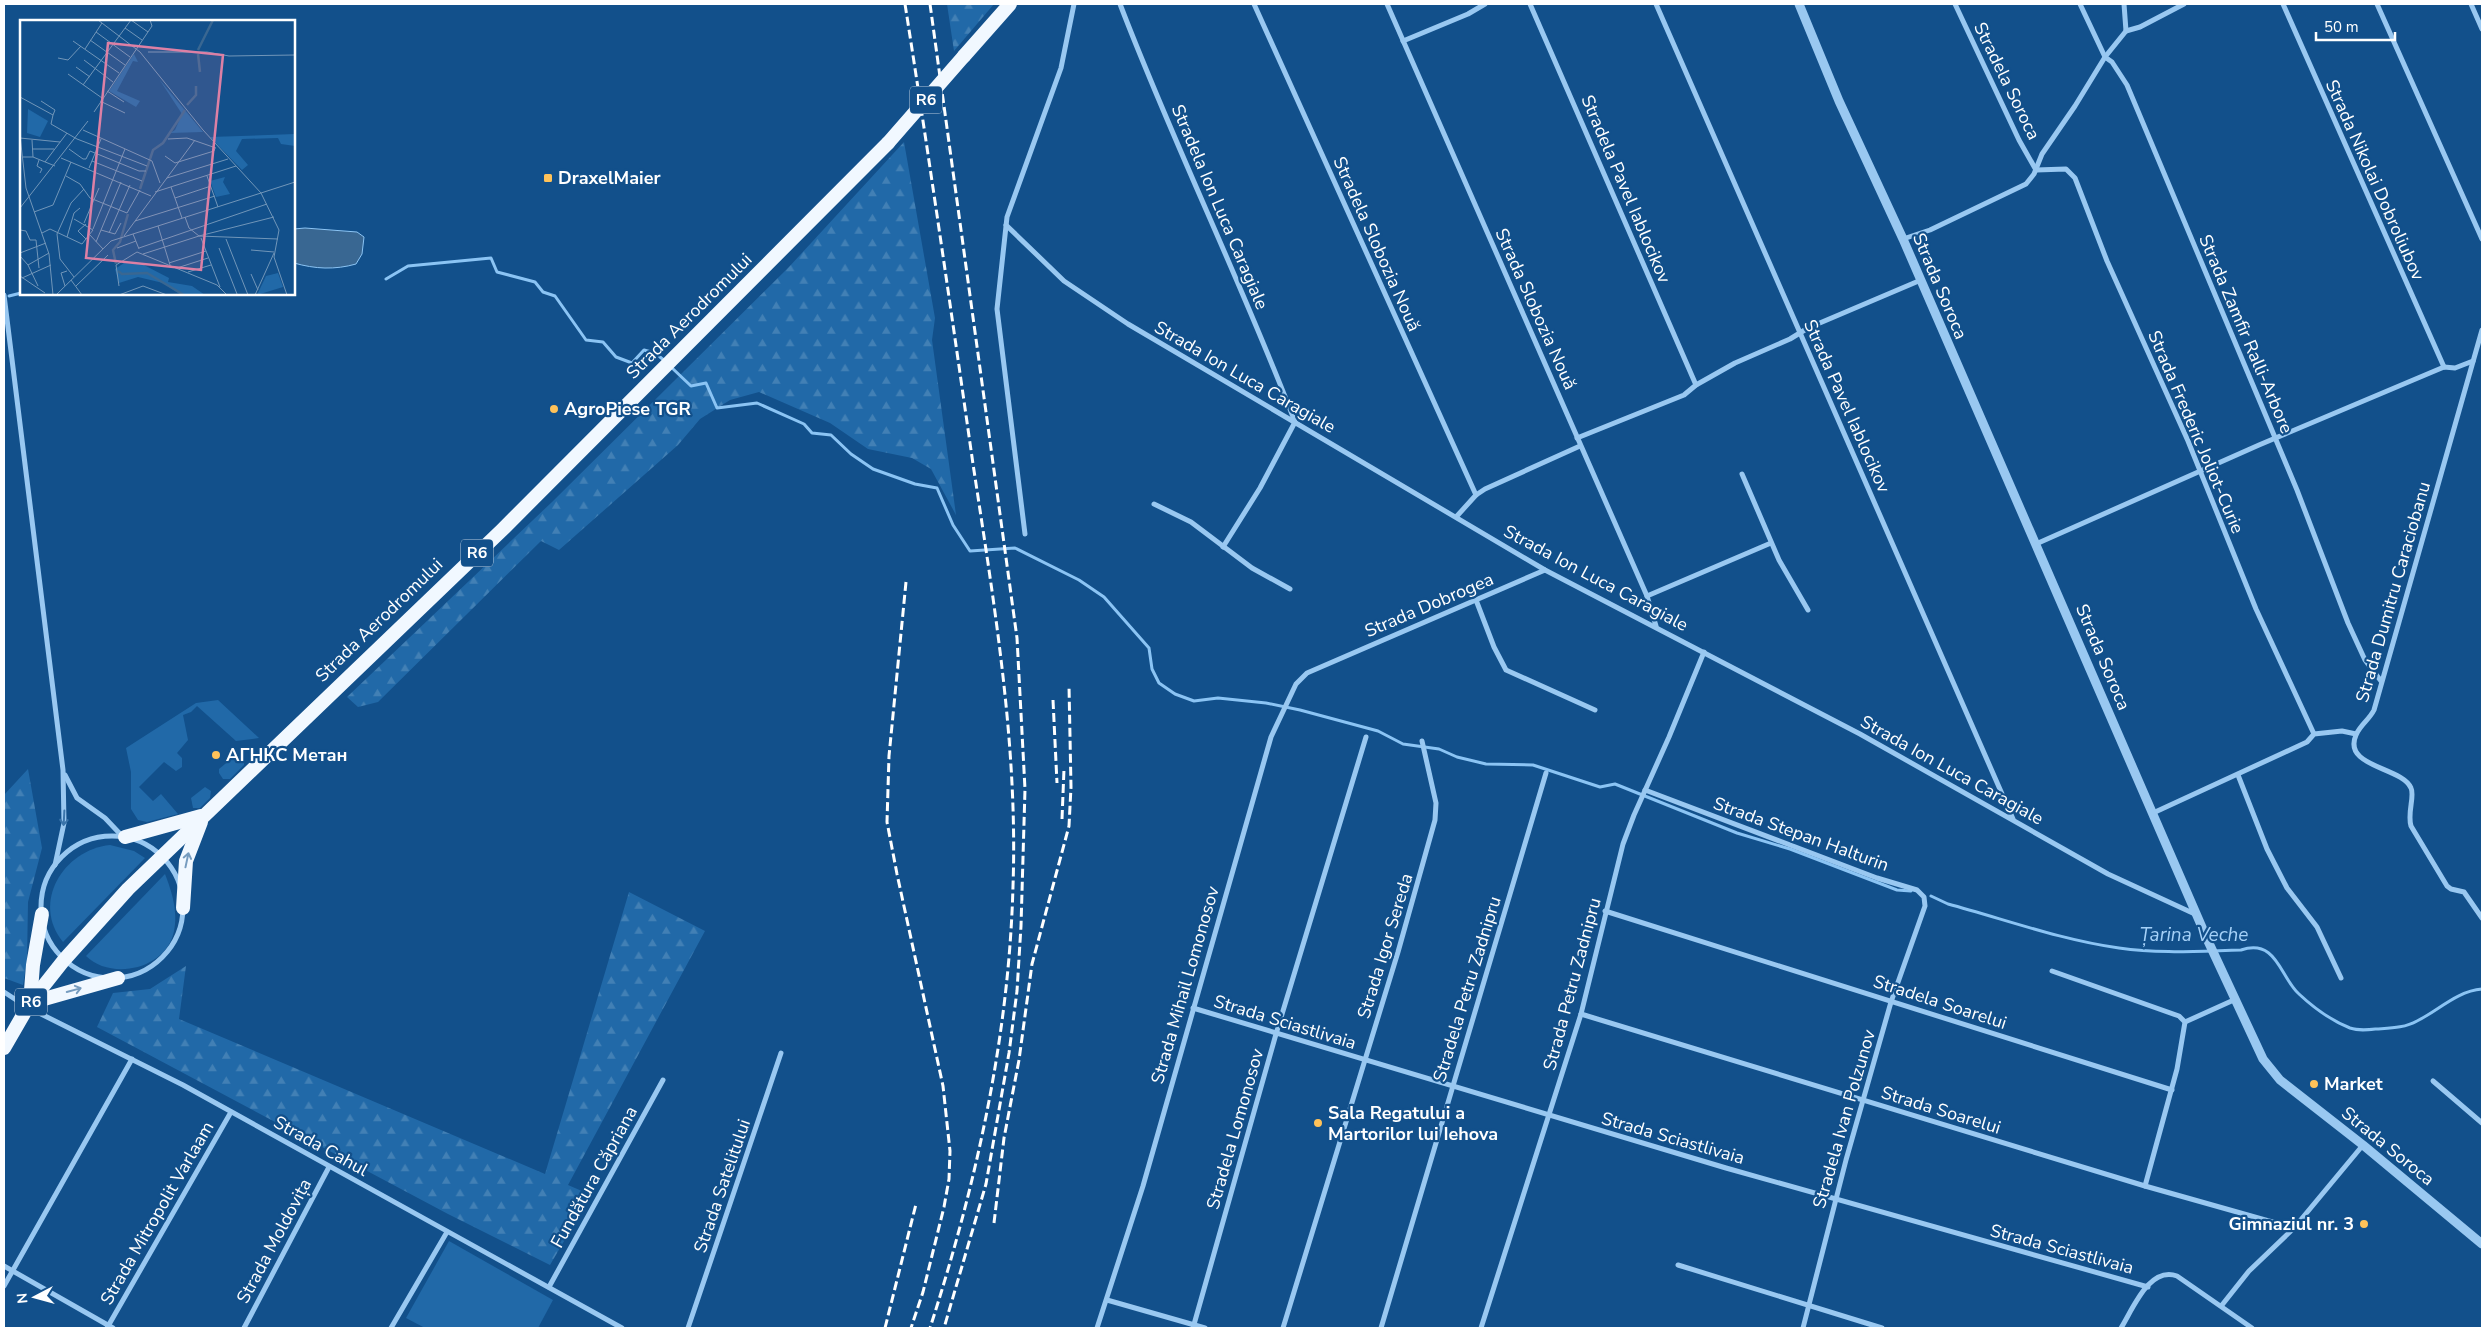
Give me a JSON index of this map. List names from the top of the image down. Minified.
{"streets":{"highway":["R6","Strada Aerodromului"],"street":["Stradela Sorocа","Strada Nikolai Dobroliubov","Stradela Pavel Iablocikov","Stradela Ion Luca Caragiale","Stradela Slobozia Nouă","Strada Soroca","Strada Slobozia Nouă","Strada Zamfir Ralli-Arbore","Strada Ion Luca Caragiale","Strada Pavel Iablocikov","Strada Frederic Joliot-Curie","Strada Dumitru Caraciobanu","Strada Dobrogea","Strada Stepan Halturin","Strada Igor Sereda","Strada Petru Zadnipru","Strada Mihail Lomonosov","Stradela Petru Zadnipru","Stradela Soarelui","Strada Sciastlivaia","Strada Soarelui","Stradela Ivan Polzunov","Stradela Lomonosov","Strada Cahul","Fundătura Căpriana","Strada Satelitului","Strada Mitropolit Varlaam","Strada Moldovița"]},"crossings":[["Stradela Sorocа","Strada Frederic Joliot-Curie"],["R6","Strada Aerodromului"],["R6","Strada Cahul"],["Stradela Ion Luca Caragiale","Strada Ion Luca Caragiale"],["Strada Soroca","Strada Ion Luca Caragiale"],["Strada Slobozia Nouă","Strada Ion Luca Caragiale"],["Strada Zamfir Ralli-Arbore","Strada Dumitru Caraciobanu"],["Strada Ion Luca Caragiale","Strada Pavel Iablocikov"],["Strada Ion Luca Caragiale","Strada Dobrogea"],["Strada Ion Luca Caragiale","Strada Petru Zadnipru"],["Strada Dobrogea","Strada Mihail Lomonosov"],["Strada Stepan Halturin","Strada Petru Zadnipru"],["Strada Stepan Halturin","Stradela Ivan Polzunov"],["Strada Igor Sereda","Strada Sciastlivaia"],["Strada Petru Zadnipru","Stradela Soarelui"],["Strada Petru Zadnipru","Strada Sciastlivaia"],["Strada Petru Zadnipru","Strada Soarelui"],["Strada Mihail Lomonosov","Strada Sciastlivaia"],["Stradela Petru Zadnipru","Strada Sciastlivaia"],["Stradela Soarelui","Stradela Ivan Polzunov"],["Strada Sciastlivaia","Stradela Ivan Polzunov"],["Strada Sciastlivaia","Stradela Lomonosov"],["Strada Soarelui","Stradela Ivan Polzunov"],["Strada Cahul","Fundătura Căpriana"],["Strada Cahul","Strada Mitropolit Varlaam"],["Strada Cahul","Strada Moldovița"]],"water":["Țarina Veche"],"places":{"transit":["DraxelMaier"],"other":["AgroPiese TGR","АГНКС Метан","Market","Sala Regatului a Martorilor lui Iehova","Gimnaziul nr. 3"]},"scale_bar":"50 m","north":"left"}
